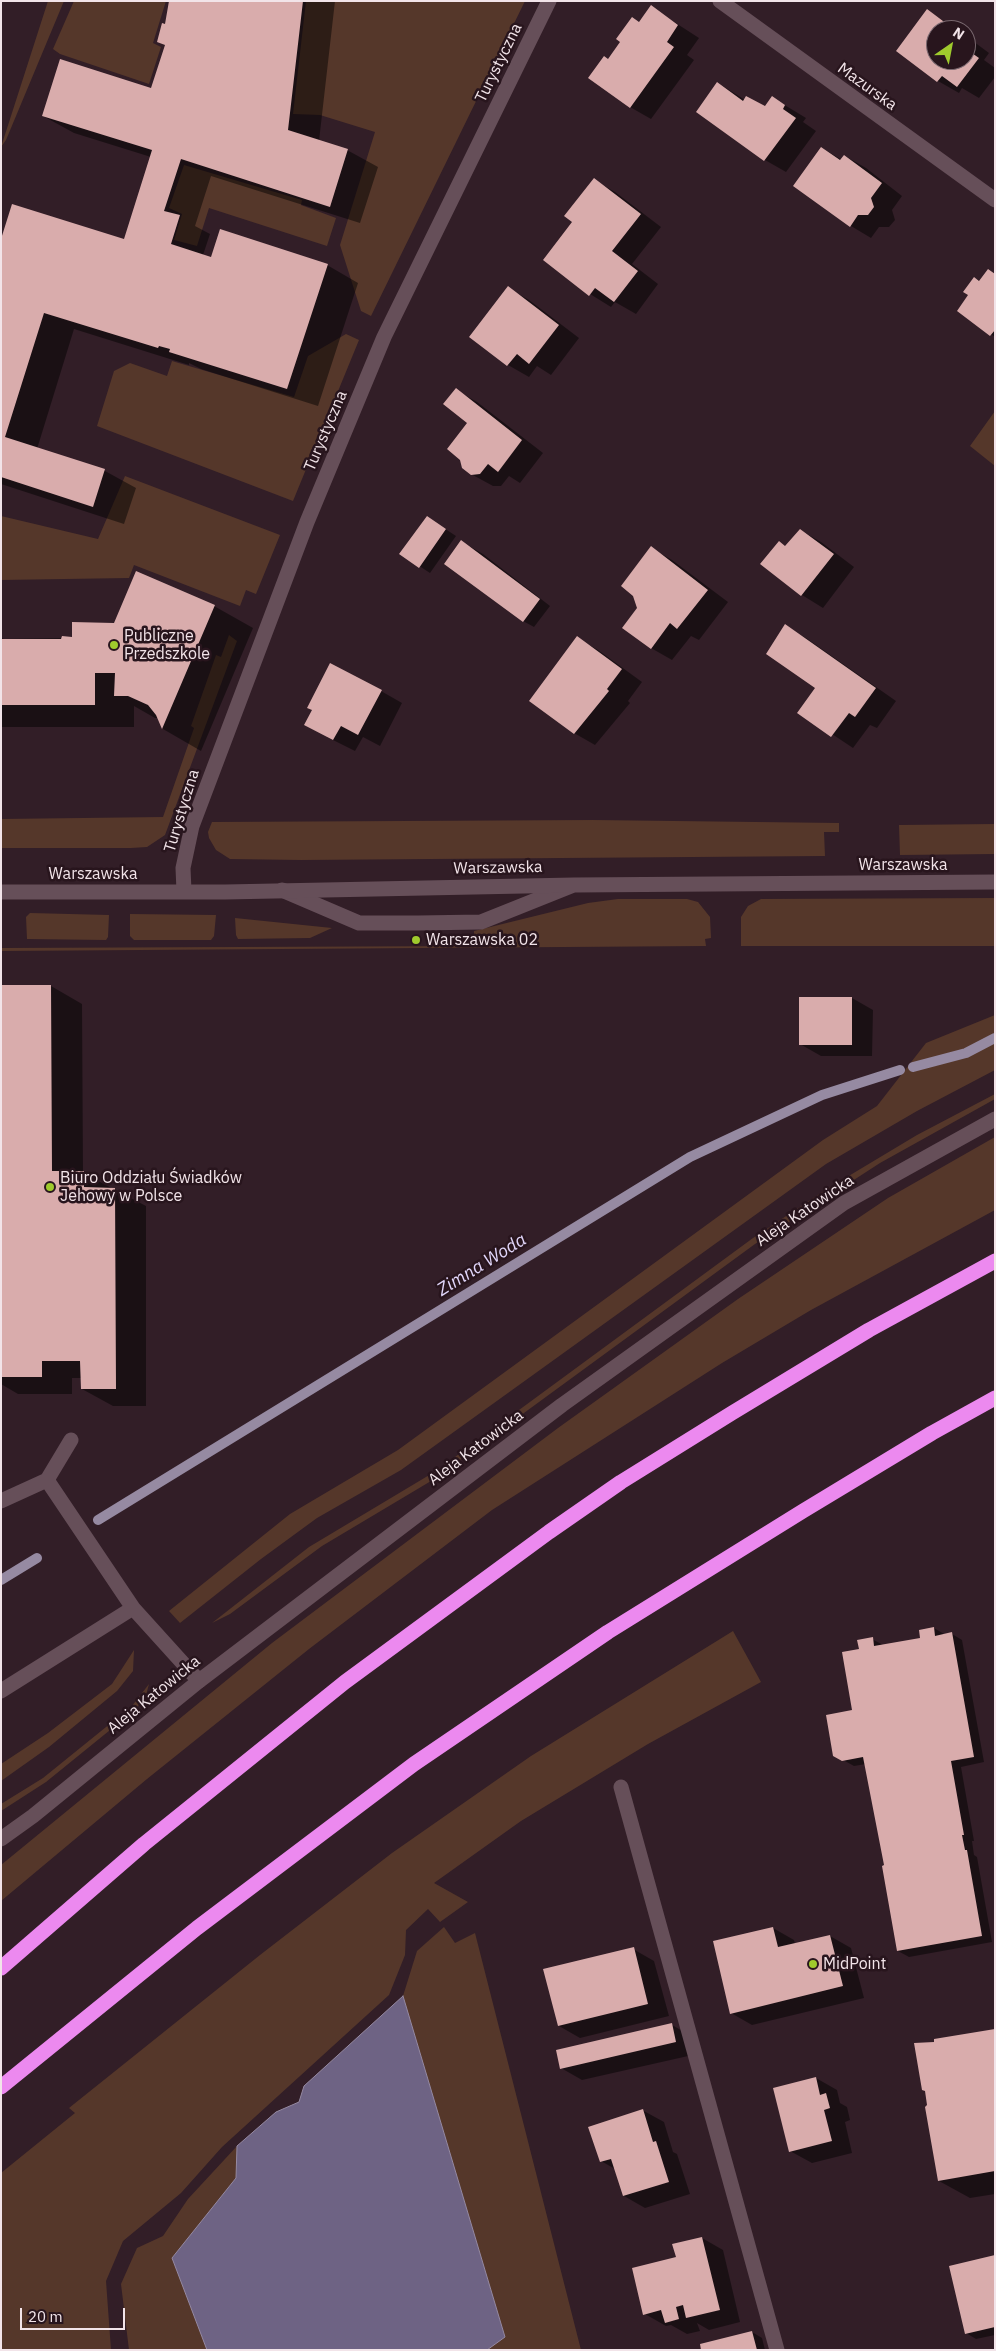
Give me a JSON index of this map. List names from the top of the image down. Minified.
{"streets":{"street":["Turystyczna","Mazurska","Warszawska","Aleja Katowicka"]},"crossings":[["Turystyczna","Warszawska"]],"water":["Zimna Woda"],"places":["Publiczne Przedszkole","Warszawska 02","Biuro Oddziału Świadków Jehowy w Polsce","MidPoint"],"scale_bar":"20 m","north":"top right"}
